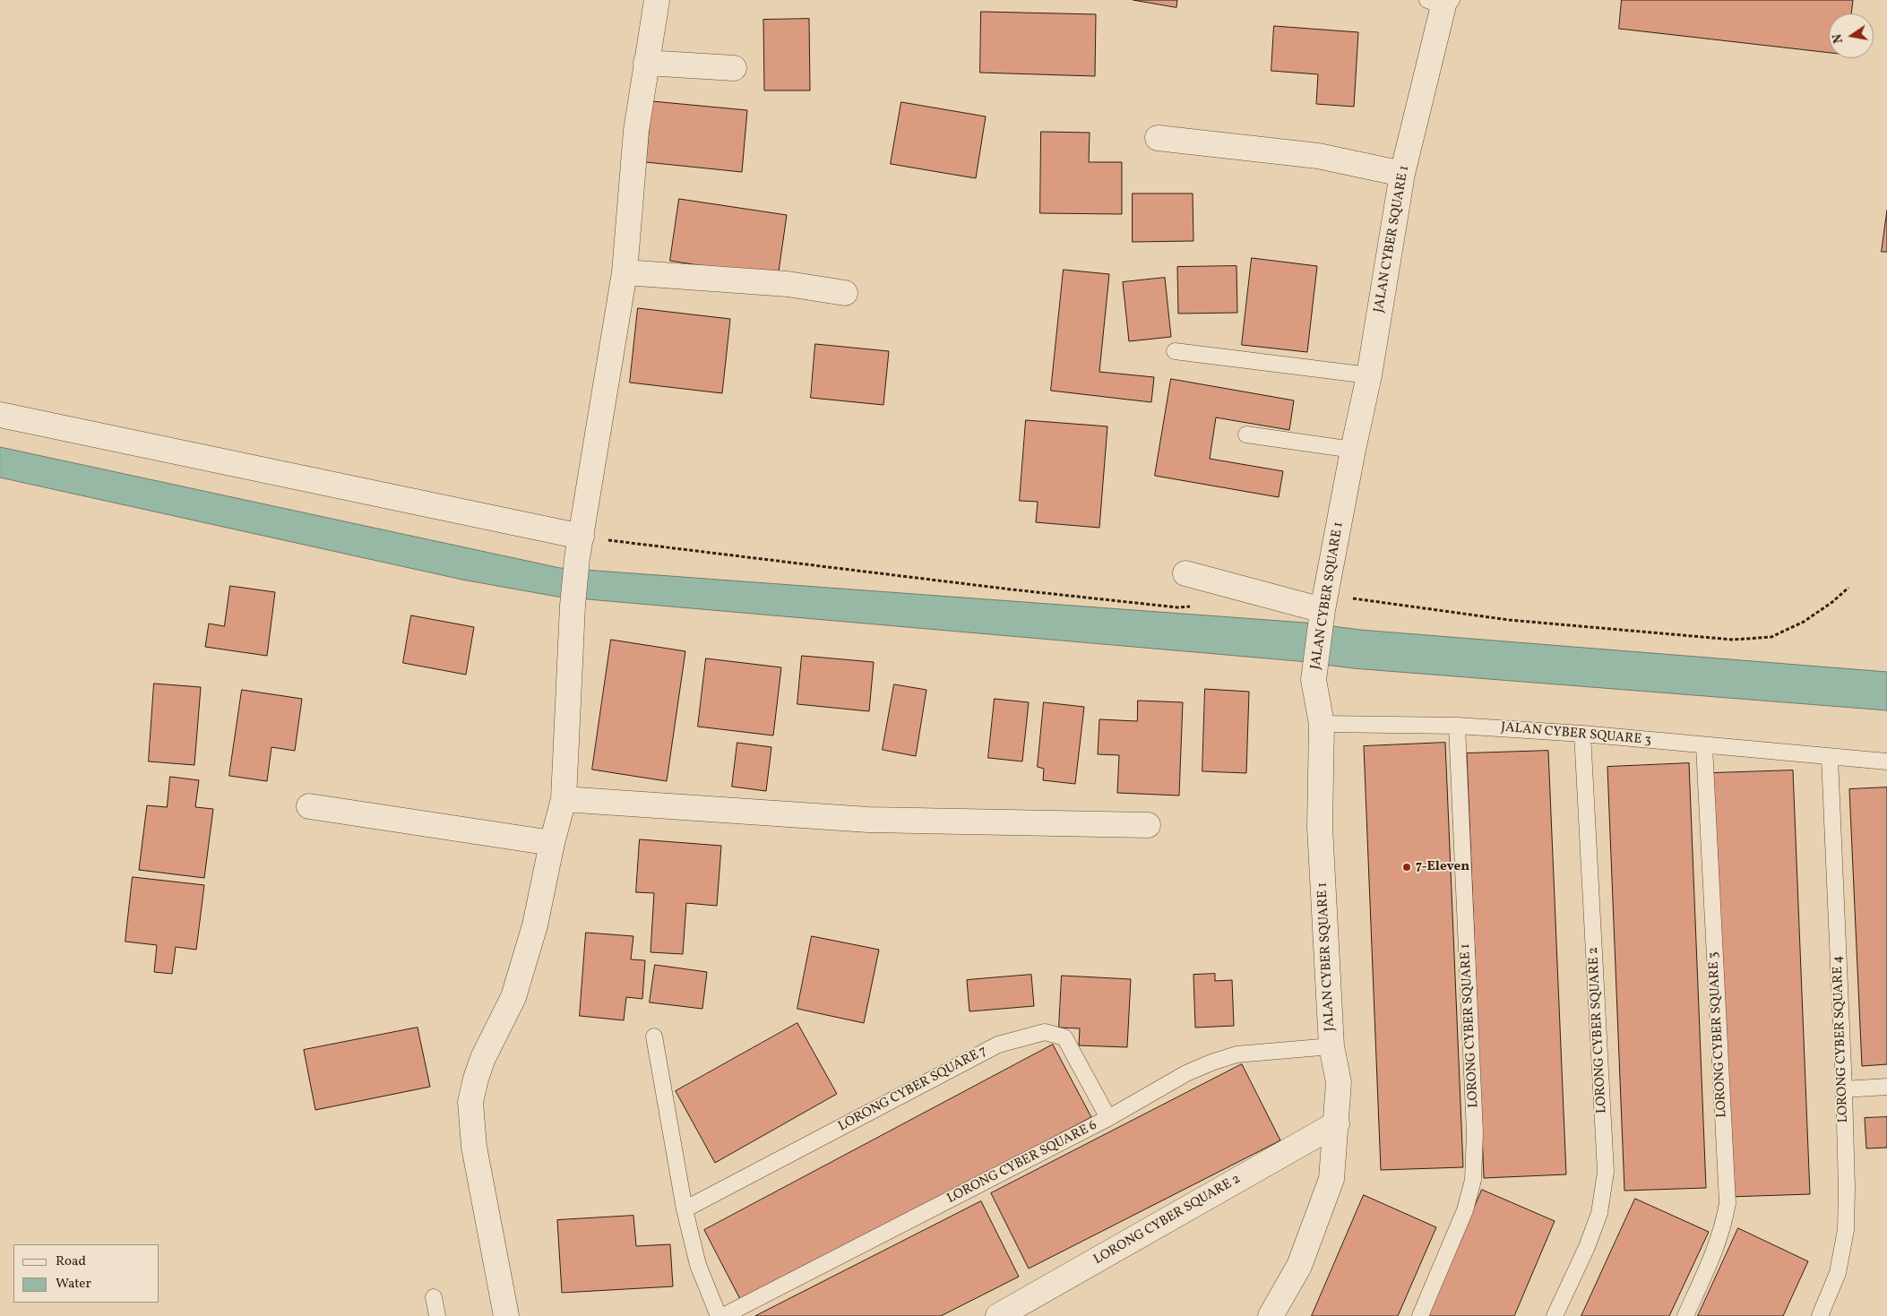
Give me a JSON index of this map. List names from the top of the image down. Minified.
{"streets":{"street":["JALAN CYBER SQUARE 1","LORONG CYBER SQUARE 2"],"lane":["JALAN CYBER SQUARE 3","LORONG CYBER SQUARE 1","LORONG CYBER SQUARE 3","LORONG CYBER SQUARE 4","LORONG CYBER SQUARE 7","LORONG CYBER SQUARE 6"]},"crossings":[["JALAN CYBER SQUARE 1","JALAN CYBER SQUARE 3"],["JALAN CYBER SQUARE 1","LORONG CYBER SQUARE 2"],["JALAN CYBER SQUARE 1","LORONG CYBER SQUARE 6"],["JALAN CYBER SQUARE 3","LORONG CYBER SQUARE 1"],["JALAN CYBER SQUARE 3","LORONG CYBER SQUARE 2"],["JALAN CYBER SQUARE 3","LORONG CYBER SQUARE 3"],["JALAN CYBER SQUARE 3","LORONG CYBER SQUARE 4"],["LORONG CYBER SQUARE 7","LORONG CYBER SQUARE 6"]],"places":["7-Eleven"],"legend":["Road","Water"],"north":"left"}
